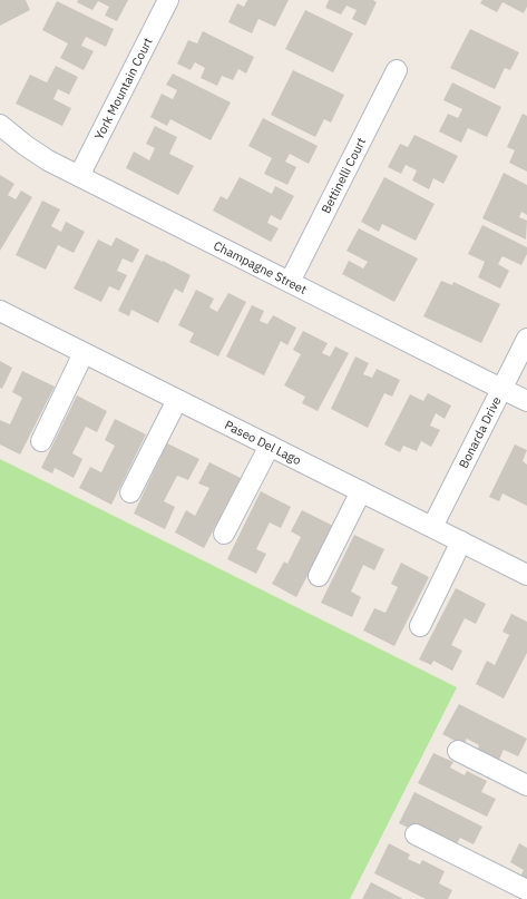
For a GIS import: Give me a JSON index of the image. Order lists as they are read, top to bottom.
{
  "streets": {
    "street": [
      "York Mountain Court",
      "Bettinelli Court",
      "Champagne Street",
      "Bonarda Drive",
      "Paseo Del Lago"
    ]
  },
  "crossings": [
    ["York Mountain Court", "Champagne Street"],
    ["Bettinelli Court", "Champagne Street"],
    ["Champagne Street", "Bonarda Drive"],
    ["Bonarda Drive", "Paseo Del Lago"]
  ]
}
